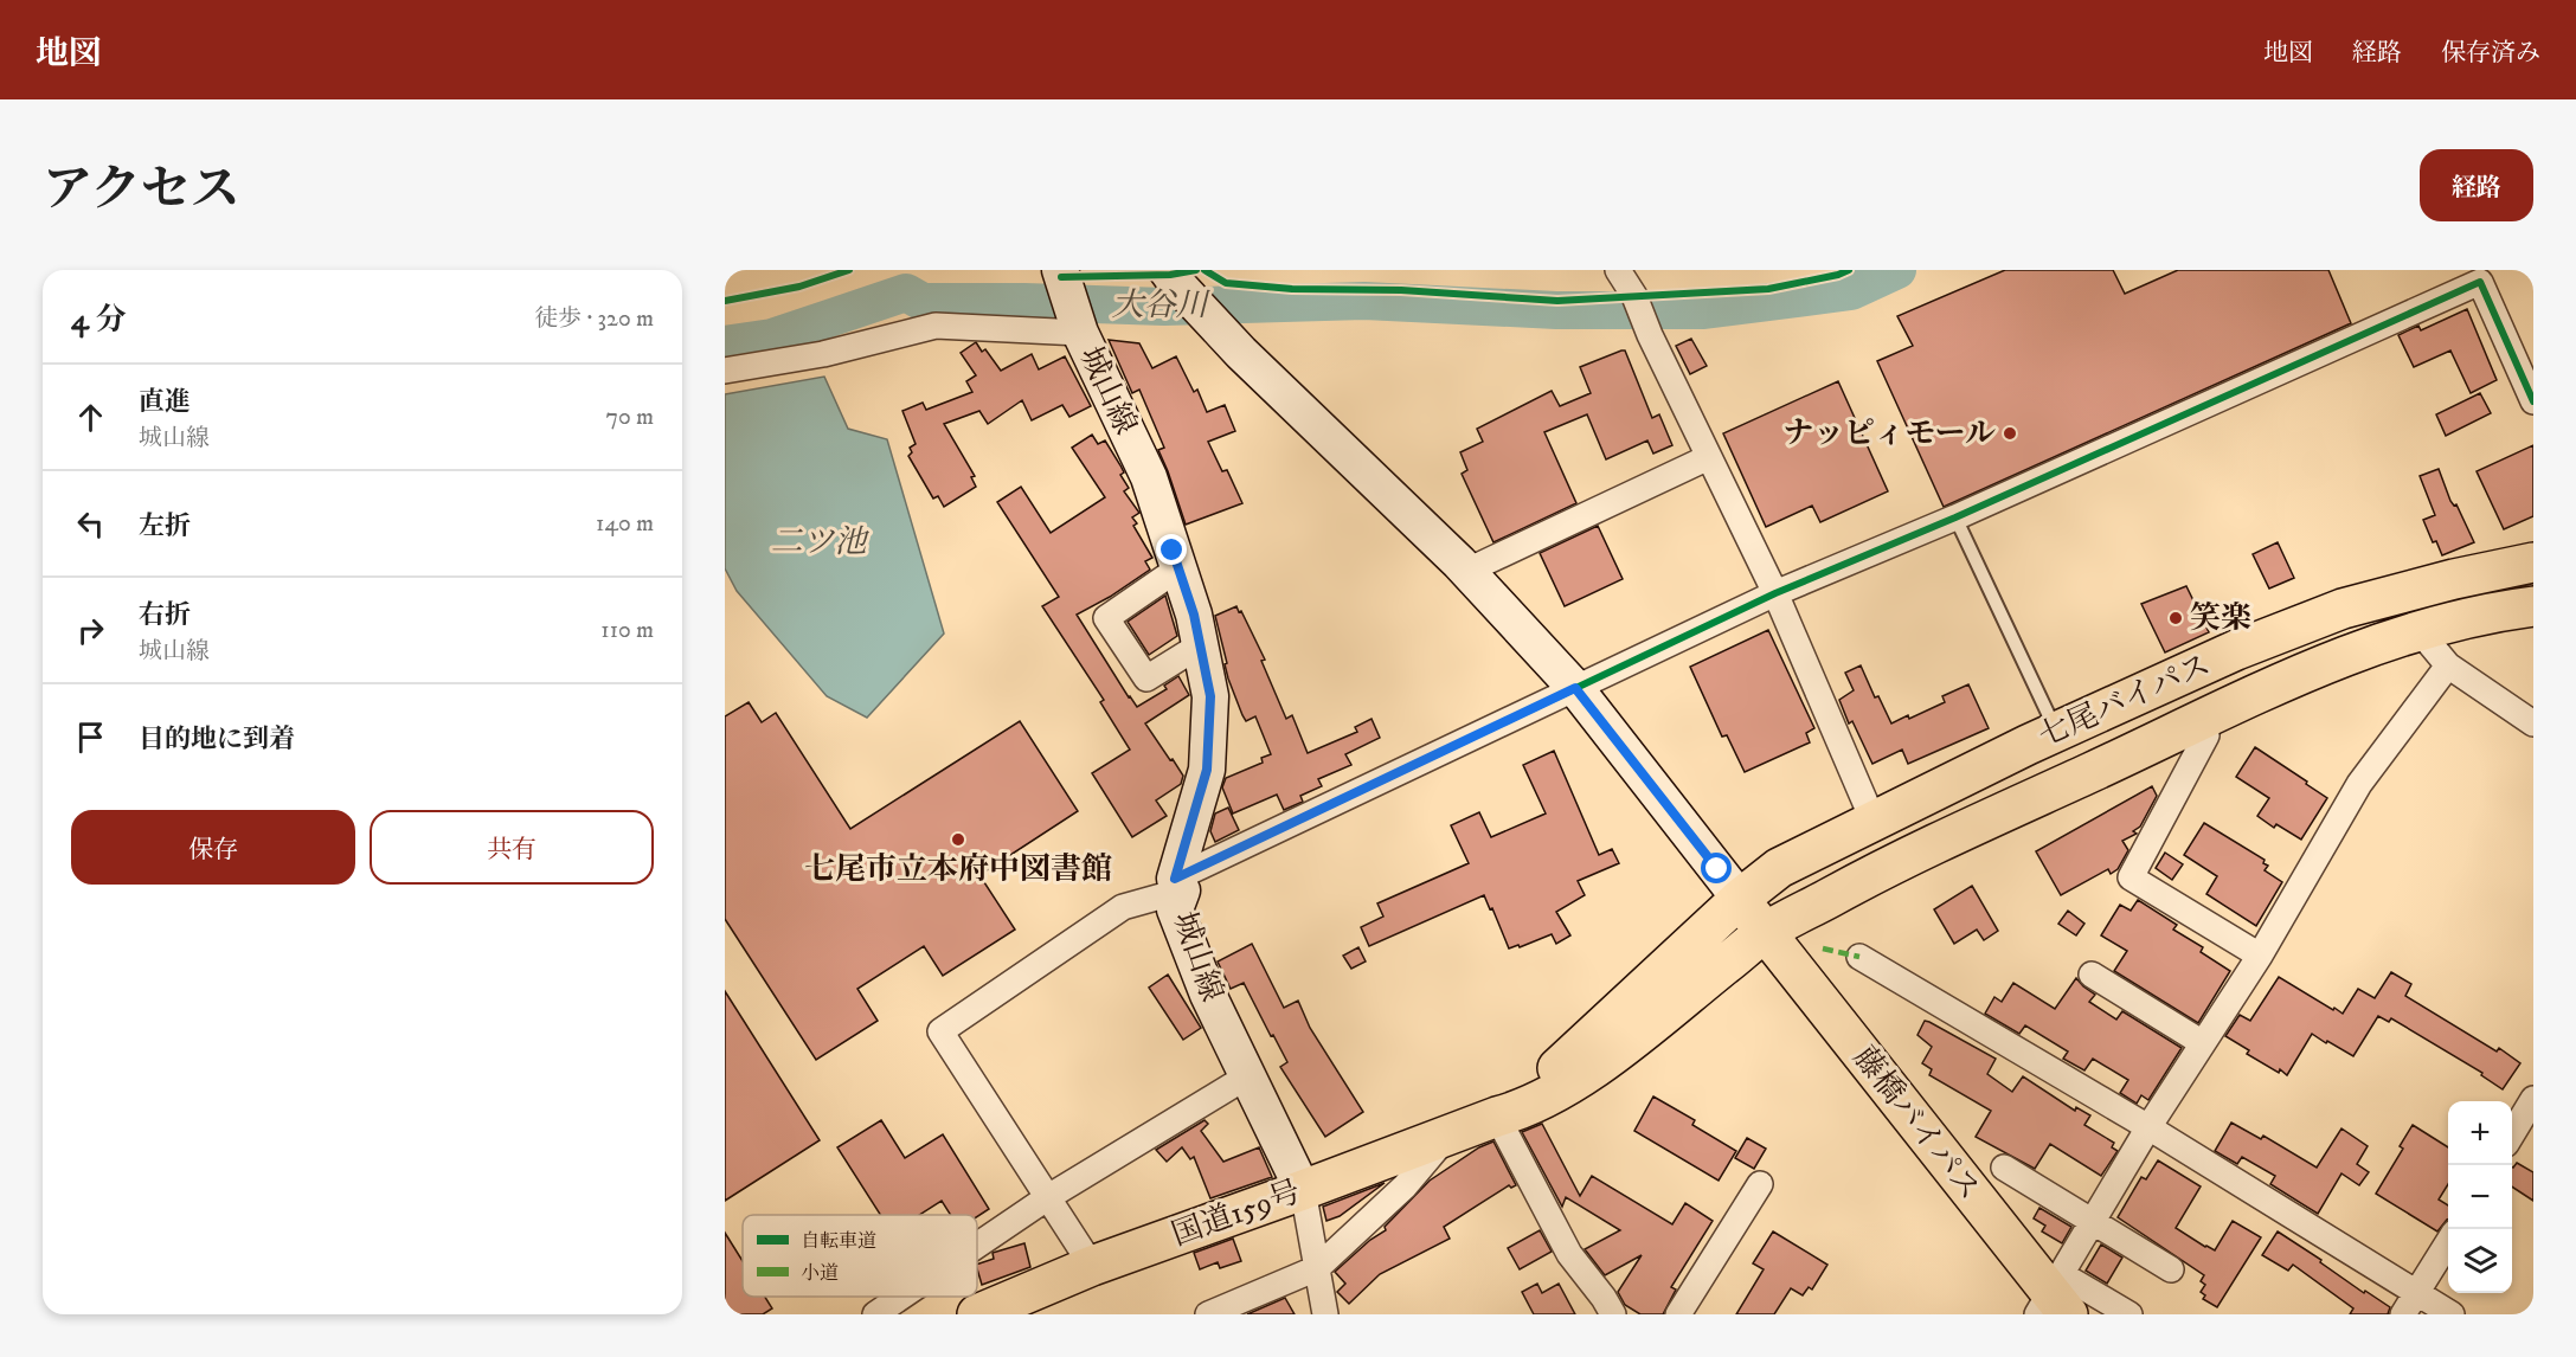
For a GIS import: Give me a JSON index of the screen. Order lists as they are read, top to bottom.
{
  "streets": {
    "highway": ["七尾バイパス", "藤橋バイパス", "国道159号"],
    "main road": ["城山線"]
  },
  "crossings": [
    ["城山線", "国道159号"],
    ["七尾バイパス", "藤橋バイパス"],
    ["七尾バイパス", "国道159号"],
    ["藤橋バイパス", "国道159号"]
  ],
  "water": ["大谷川", "二ツ池"],
  "places": ["ナッピィモール", "笑楽", "七尾市立本府中図書館"],
  "legend": ["自転車道", "小道"],
  "page": {
    "header": "地図",
    "nav": ["地図", "経路", "保存済み"],
    "title": "アクセス",
    "buttons": [
      "経路",
      ["保存", "共有"]
    ],
    "heading": ["4 分", "徒歩 · 320 m"],
    "list": [
      ["直進", "城山線", "70 m"],
      ["左折", "140 m"],
      ["右折", "城山線", "110 m"],
      "目的地に到着"
    ],
    "map_buttons": ["+", "−"]
  }
}
